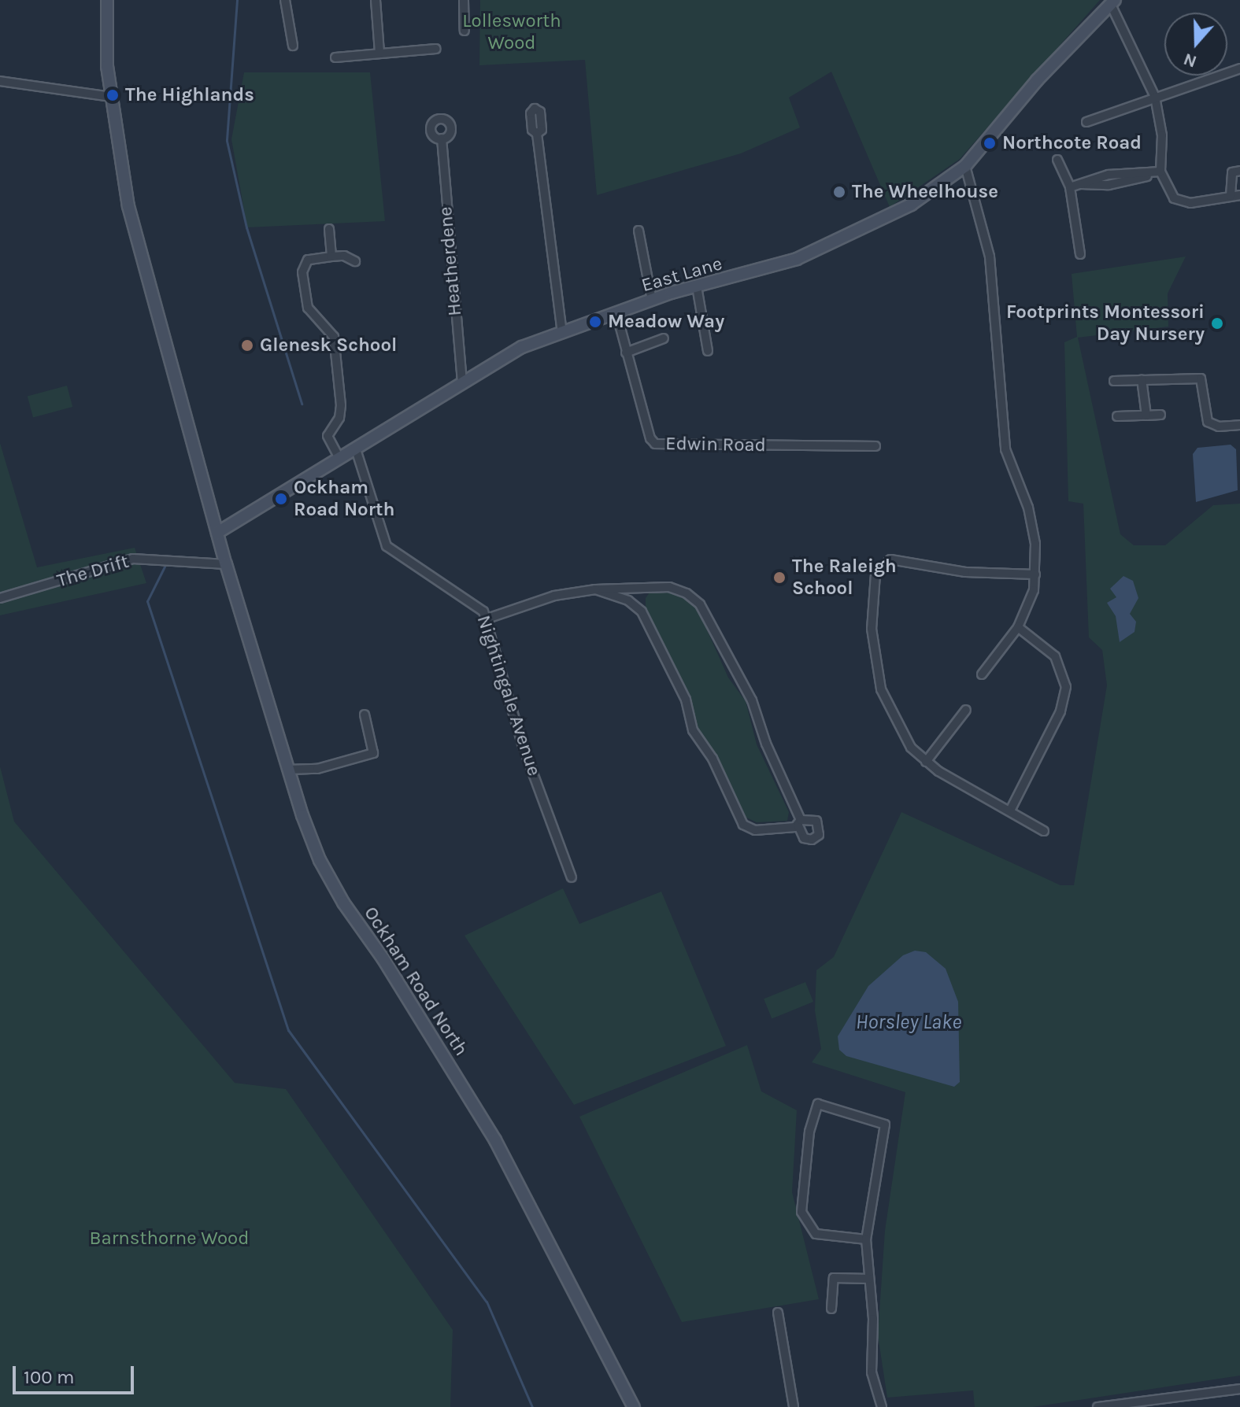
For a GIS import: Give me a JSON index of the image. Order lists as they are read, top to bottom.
{
  "streets": {
    "main road": ["East Lane", "Ockham Road North"],
    "street": [
      "Heatherdene",
      "Edwin Road",
      "The Drift",
      "Nightingale Avenue"
    ]
  },
  "crossings": [
    ["Heatherdene", "East Lane"],
    ["East Lane", "Edwin Road"],
    ["East Lane", "Nightingale Avenue"],
    ["East Lane", "Ockham Road North"],
    ["The Drift", "Ockham Road North"]
  ],
  "water": ["Horsley Lake"],
  "parks": ["Lollesworth Wood", "Barnsthorne Wood"],
  "places": [
    "The Highlands",
    "Northcote Road",
    "The Wheelhouse",
    "Meadow Way",
    "Footprints Montessori Day Nursery",
    "Glenesk School",
    "Ockham Road North",
    "The Raleigh School"
  ],
  "scale_bar": "100 m",
  "north": "bottom"
}
